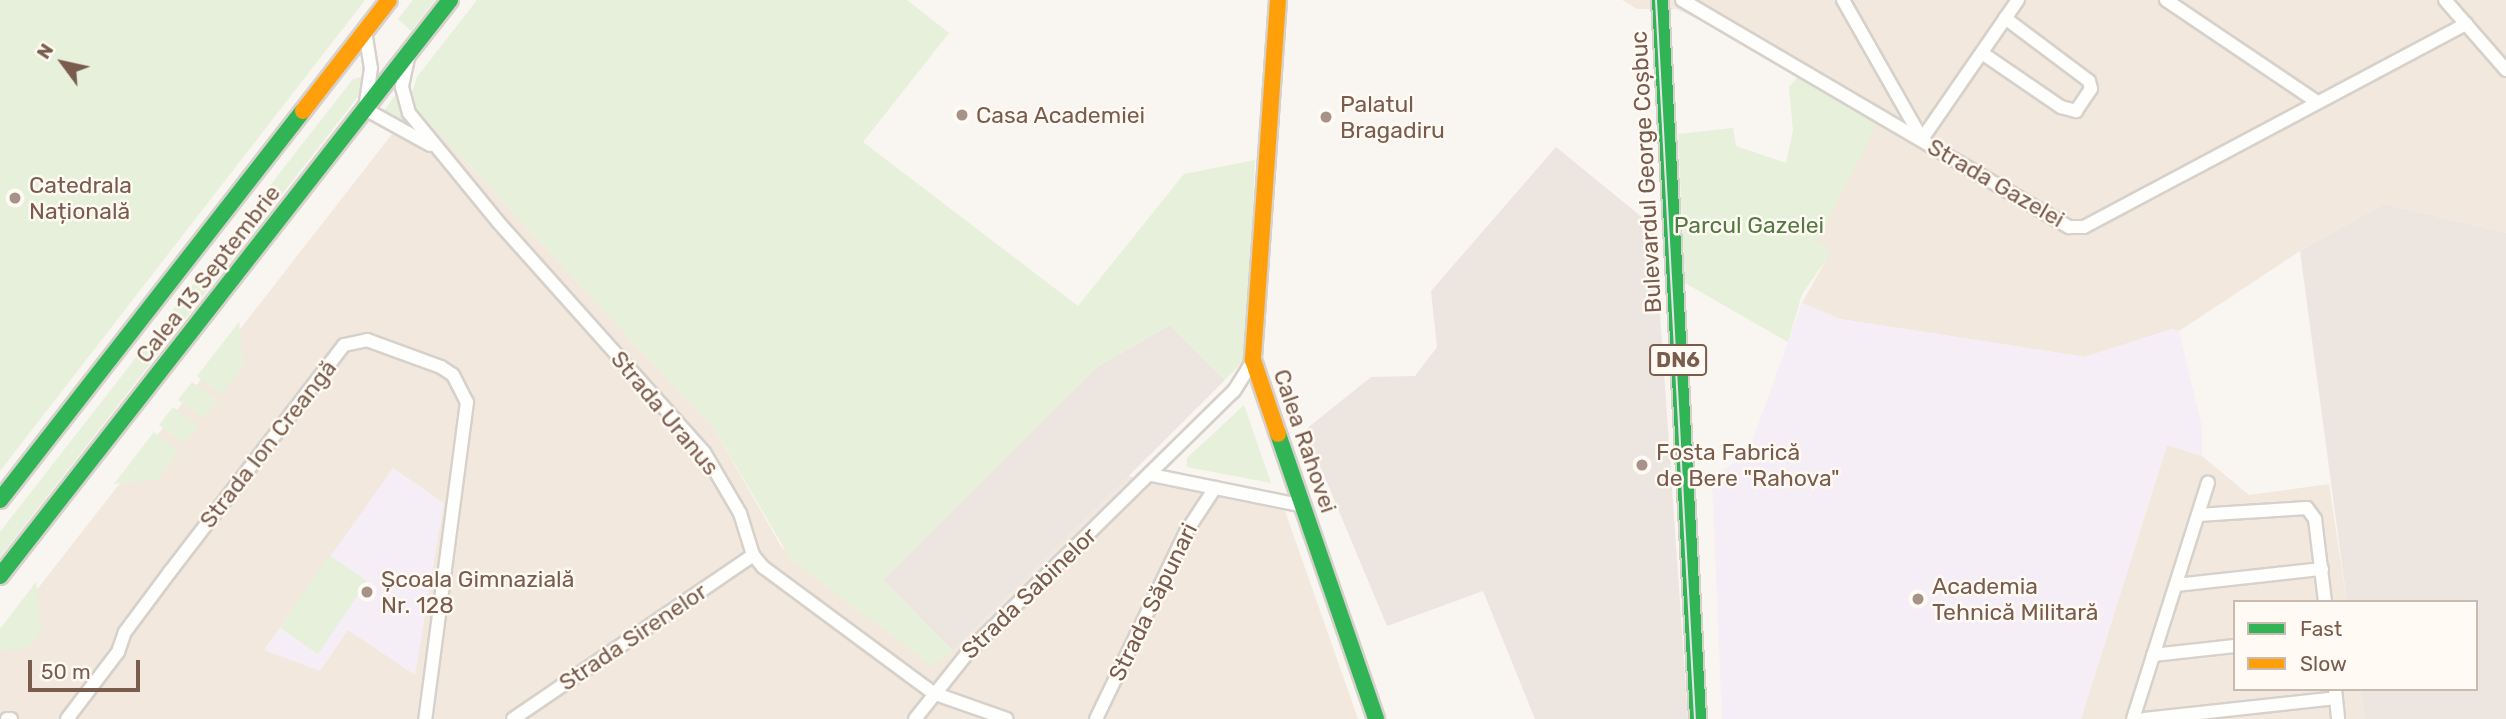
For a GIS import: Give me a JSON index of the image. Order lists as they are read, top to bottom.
{
  "streets": {
    "main road": [
      "Bulevardul George Coșbuc",
      "Calea 13 Septembrie",
      "DN6",
      "Calea Rahovei"
    ],
    "street": [
      "Strada Gazelei",
      "Strada Uranus",
      "Strada Ion Creangă",
      "Strada Sabinelor",
      "Strada Săpunari",
      "Strada Sirenelor"
    ]
  },
  "crossings": [
    ["Calea 13 Septembrie", "Strada Uranus"],
    ["Strada Uranus", "Strada Sabinelor"],
    ["Strada Uranus", "Strada Sirenelor"],
    ["Calea Rahovei", "Strada Sabinelor"]
  ],
  "parks": ["Parcul Gazelei"],
  "places": [
    "Casa Academiei",
    "Palatul Bragadiru",
    "Catedrala Națională",
    "Fosta Fabrică de Bere \"Rahova\"",
    "Școala Gimnazială Nr. 128",
    "Academia Tehnică Militară"
  ],
  "legend": ["Fast", "Slow"],
  "scale_bar": "50 m",
  "north": "top left"
}
